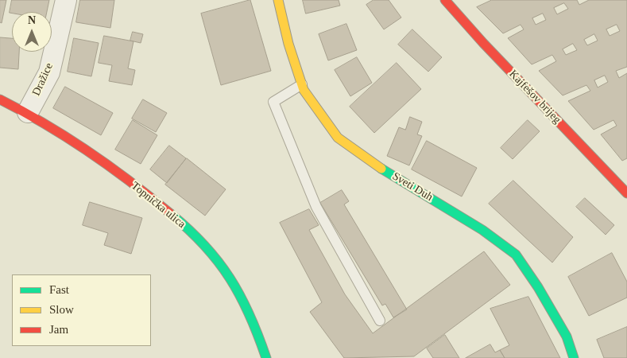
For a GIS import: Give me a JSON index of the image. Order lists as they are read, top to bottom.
{
  "streets": {
    "street": [
      "Dražice",
      "Kajfešov brijeg",
      "Sveti Duh",
      "Topnička ulica"
    ]
  },
  "crossings": [
    ["Dražice", "Topnička ulica"]
  ],
  "legend": ["Fast", "Slow", "Jam"],
  "north": "top"
}
